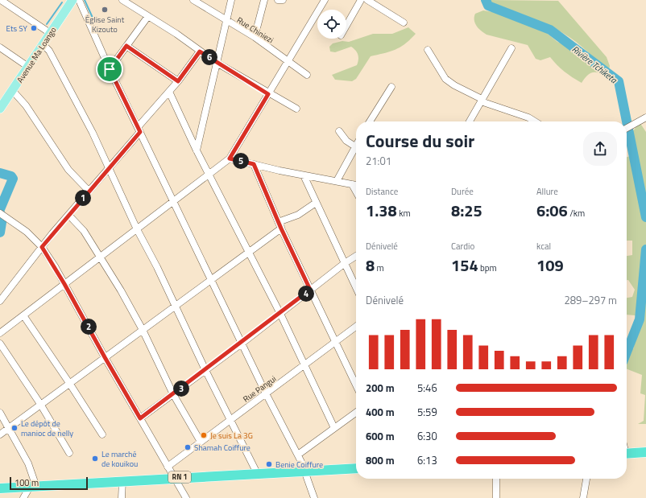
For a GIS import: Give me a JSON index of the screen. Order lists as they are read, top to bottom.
{
  "streets": {
    "highway": ["RN 1"],
    "main road": ["Avenue Ma Loango"],
    "street": ["Rue Chiniezi", "Rue Pangui"]
  },
  "water": ["Rivière Tchiketa"],
  "places": [
    "Église Saint Kizouto",
    "Ets SY",
    "Le dépôt de manioc de nelly",
    "Je suis La 3G",
    "Shamah Coiffure",
    "Le marché de kouikou",
    "Benie Coiffure"
  ],
  "scale_bar": "100 m",
  "page": {
    "pins": [
      "6",
      "5",
      "1",
      "4",
      "2",
      "3"
    ],
    "heading": ["Course du soir", "21:01"],
    "stats": [
      ["Distance", "1.38 km"],
      ["Durée", "8:25"],
      ["Allure", "6:06 /km"],
      ["Dénivelé", "8 m"],
      ["Cardio", "154 bpm"],
      ["kcal", "109"]
    ],
    "chart": ["Dénivelé", "289–297 m"],
    "list": [
      {
        "name": "200 m",
        "note": "5:46"
      },
      {
        "name": "400 m",
        "note": "5:59"
      },
      {
        "name": "600 m",
        "note": "6:30"
      },
      {
        "name": "800 m",
        "note": "6:13"
      }
    ],
    "scale": "100 m"
  }
}
